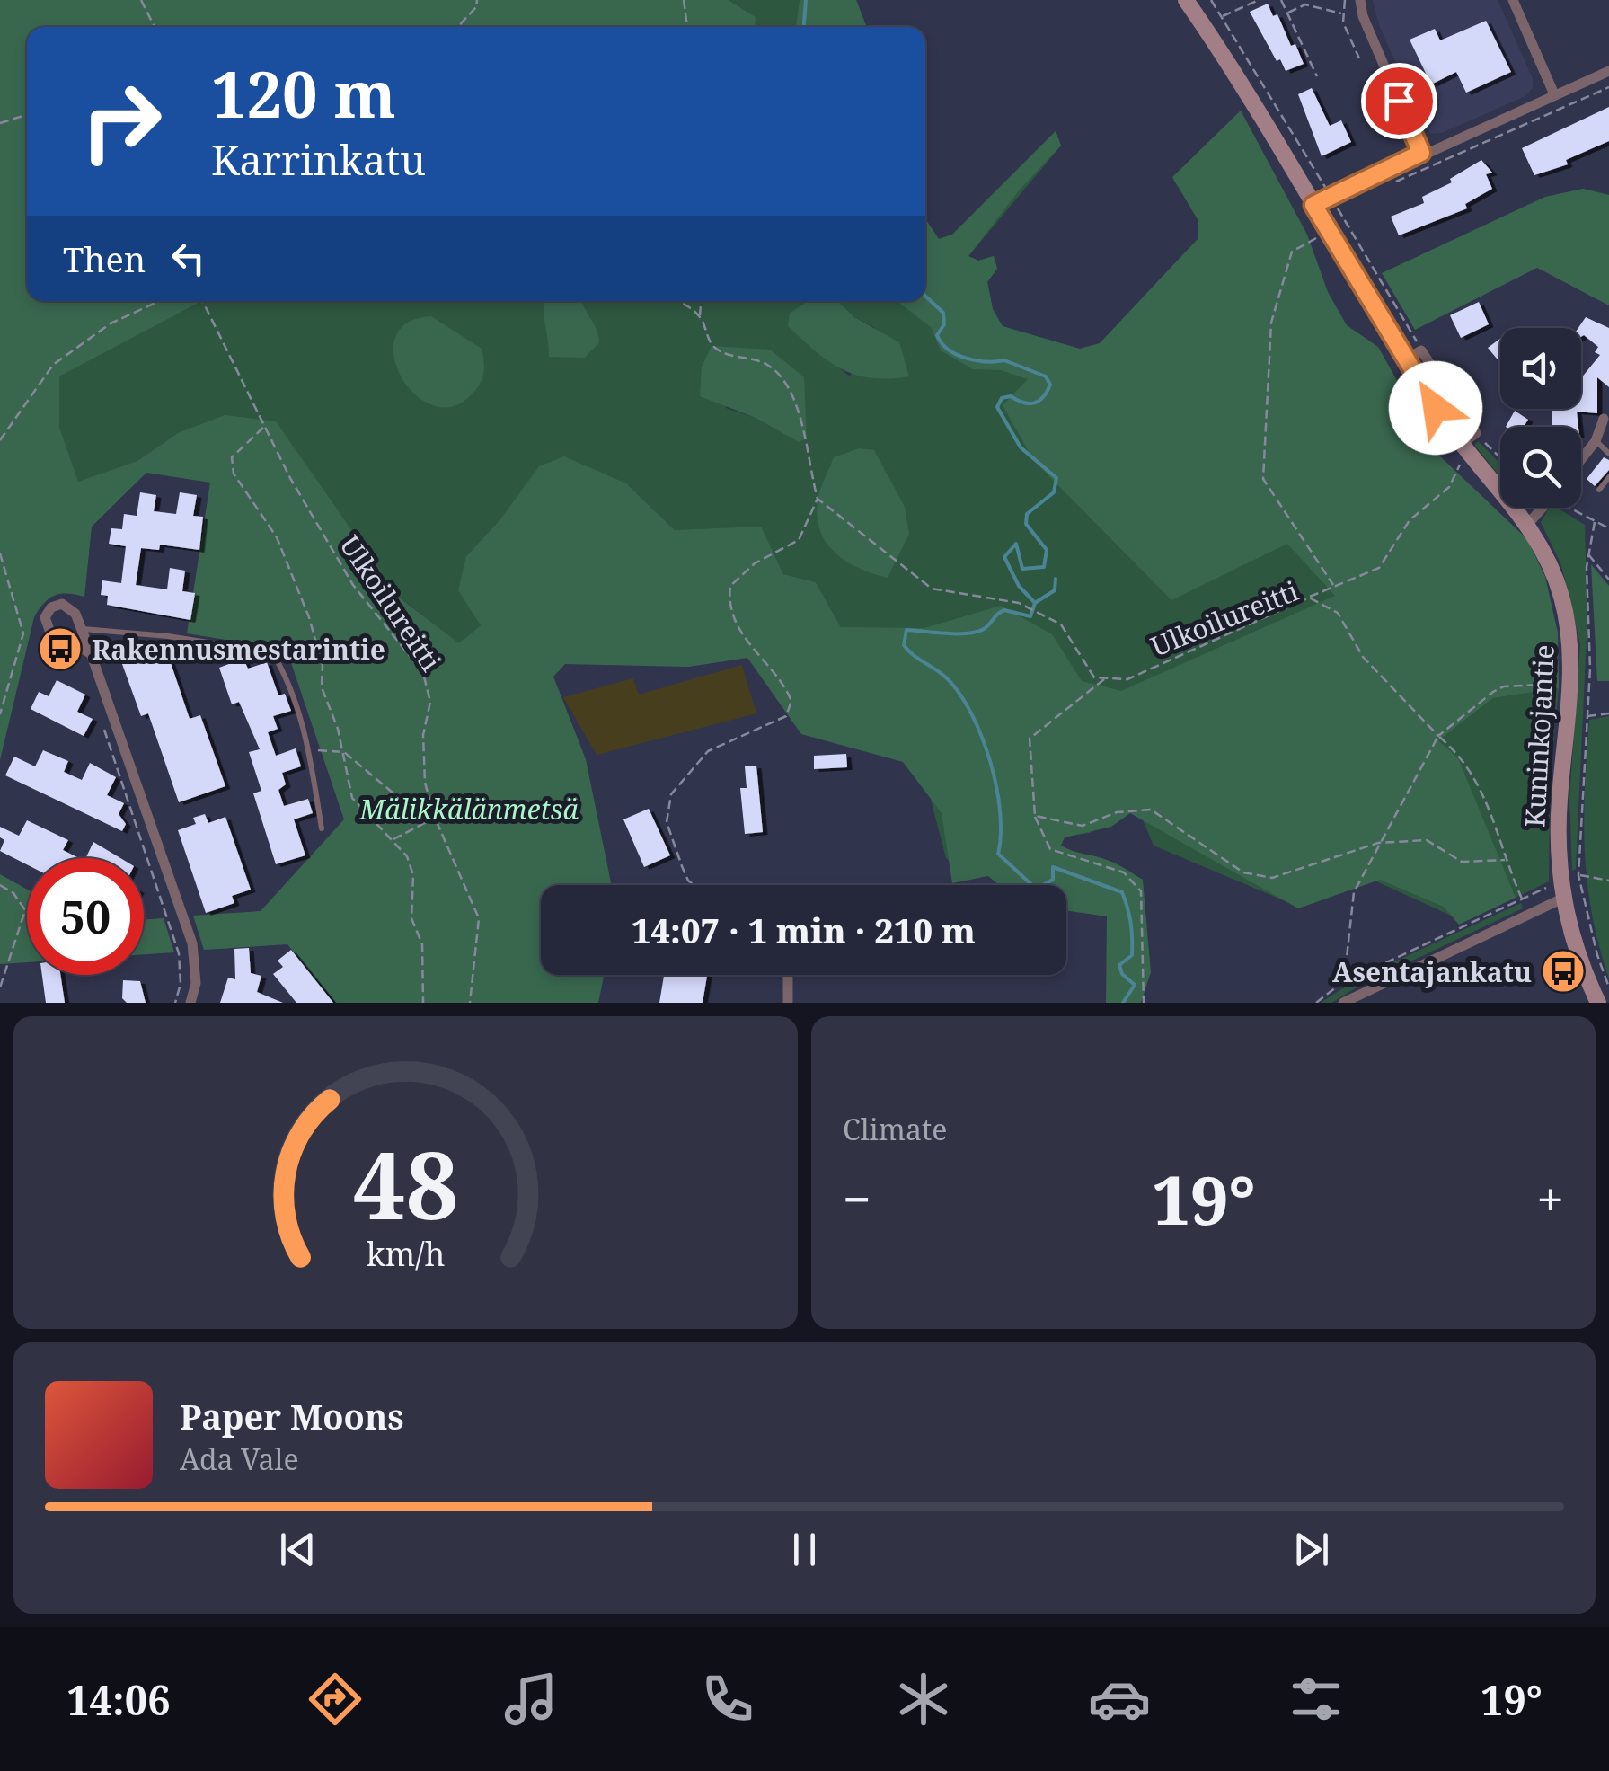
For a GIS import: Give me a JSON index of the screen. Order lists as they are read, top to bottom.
{
  "streets": {
    "main road": ["Kuninkojantie"],
    "path": ["Ulkoilureitti"]
  },
  "parks": ["Mälikkälänmetsä"],
  "places": {
    "bus stop": ["Rakennusmestarintie", "Asentajankatu"]
  },
  "page": {
    "turn": ["120 m", "Karrinkatu"],
    "then": "Then",
    "limit": "50",
    "trip": "14:07 · 1 min · 210 m",
    "tile": "Climate",
    "heat": ["−", "19°", "+"],
    "song": ["Paper Moons", "Ada Vale"],
    "tabs": ["14:06", "19°"],
    "gauge": ["48", "km/h"]
  }
}
